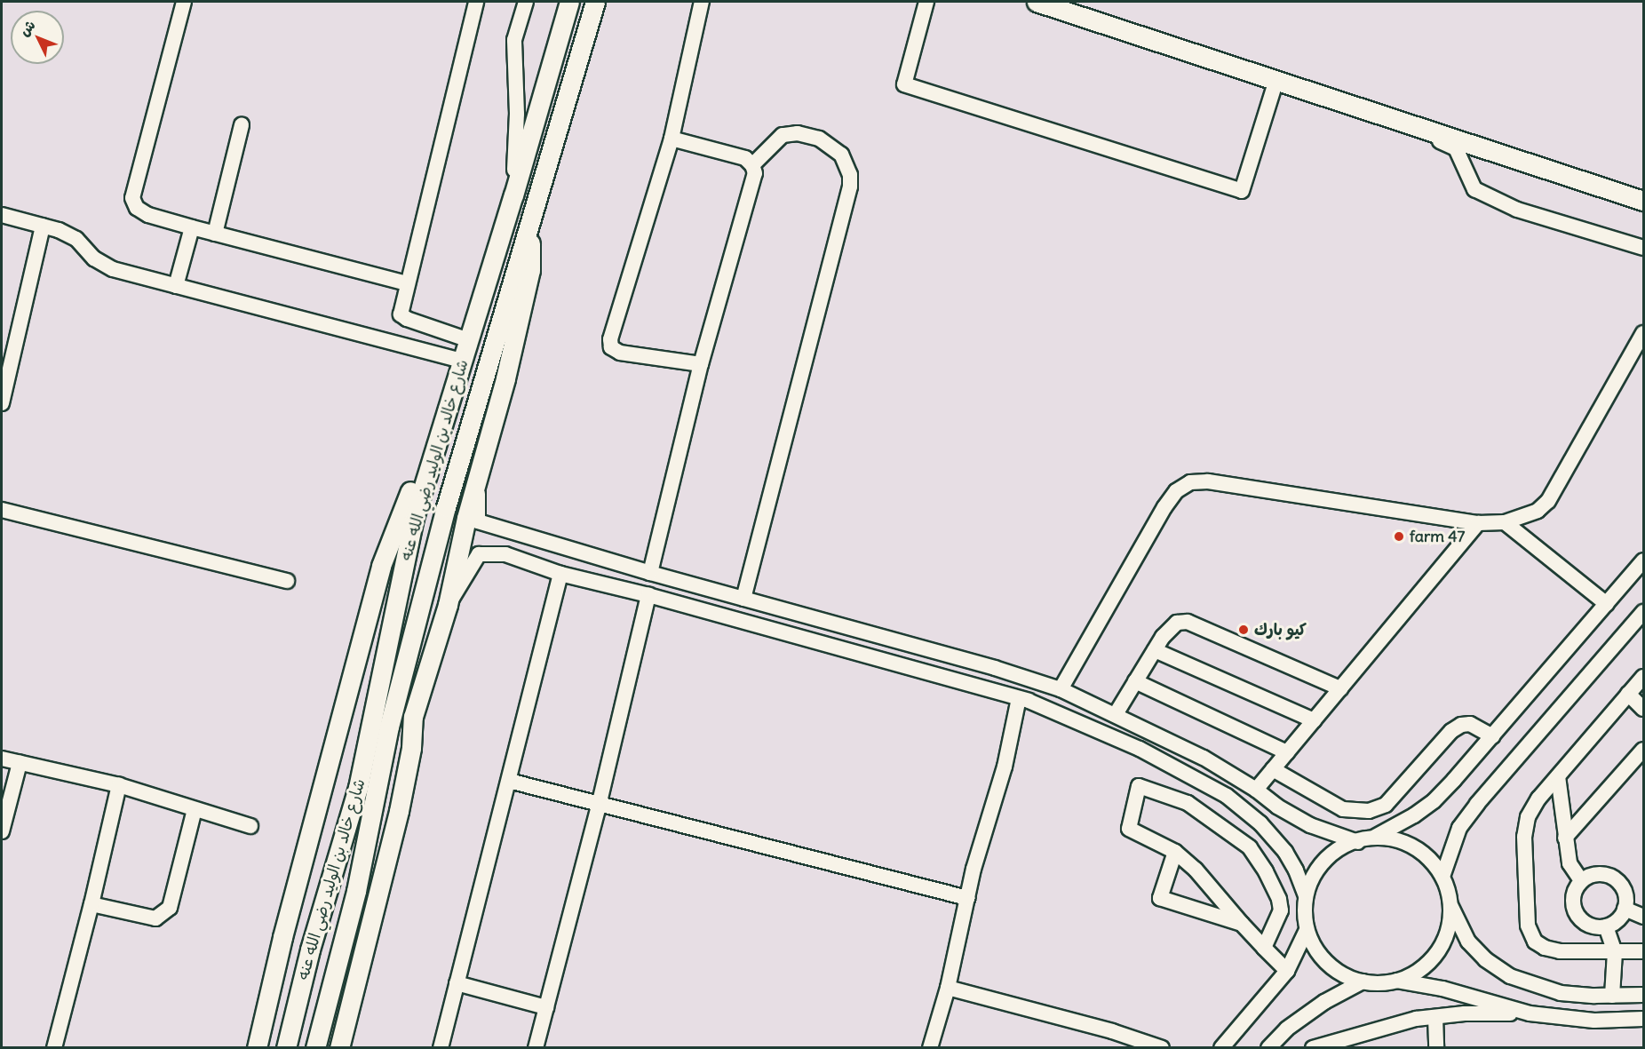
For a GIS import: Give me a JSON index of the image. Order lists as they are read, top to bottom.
{
  "streets": {
    "main road": ["شارع خالد بن الوليد رضي الله عنه"]
  },
  "places": ["farm 47", "كيو بارك"],
  "north": "top left"
}
